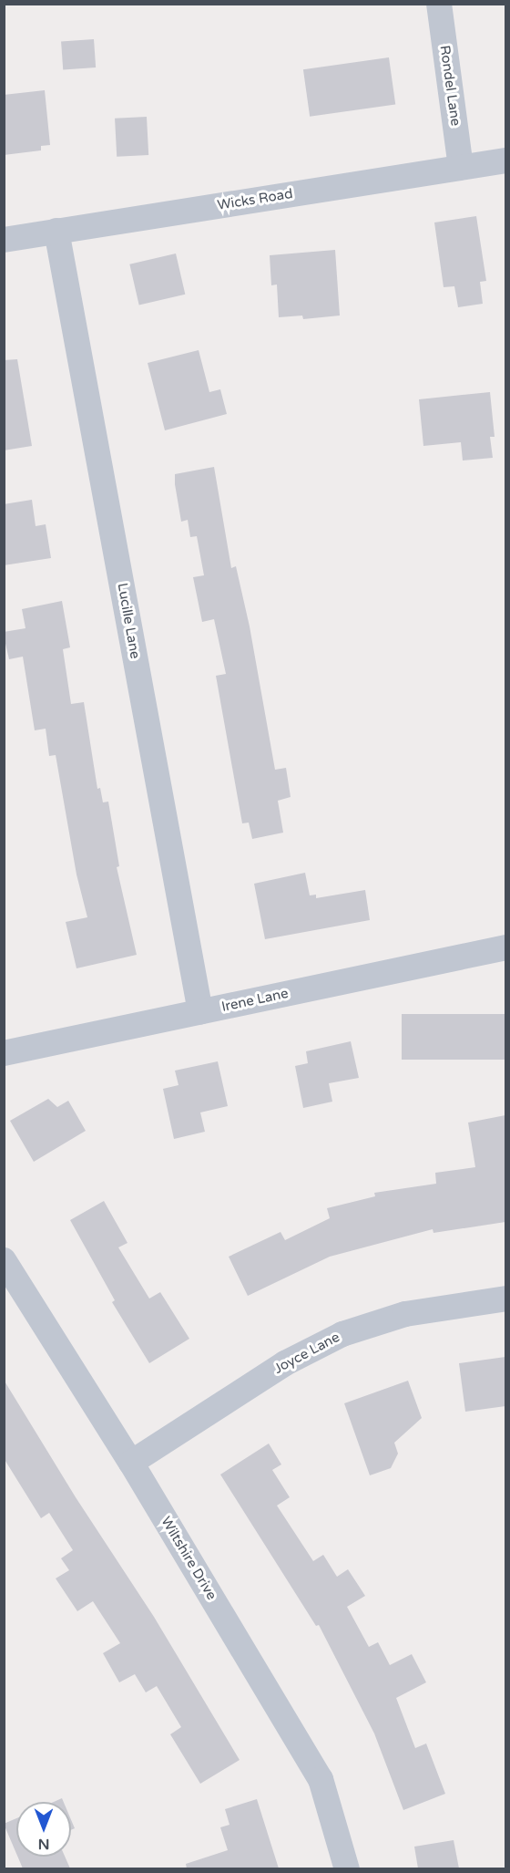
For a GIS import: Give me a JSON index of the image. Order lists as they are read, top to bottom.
{
  "streets": {
    "street": [
      "Rondel Lane",
      "Wicks Road",
      "Lucille Lane",
      "Irene Lane",
      "Joyce Lane",
      "Wiltshire Drive"
    ]
  },
  "crossings": [
    ["Rondel Lane", "Wicks Road"],
    ["Wicks Road", "Lucille Lane"],
    ["Lucille Lane", "Irene Lane"],
    ["Joyce Lane", "Wiltshire Drive"]
  ],
  "north": "bottom"
}
